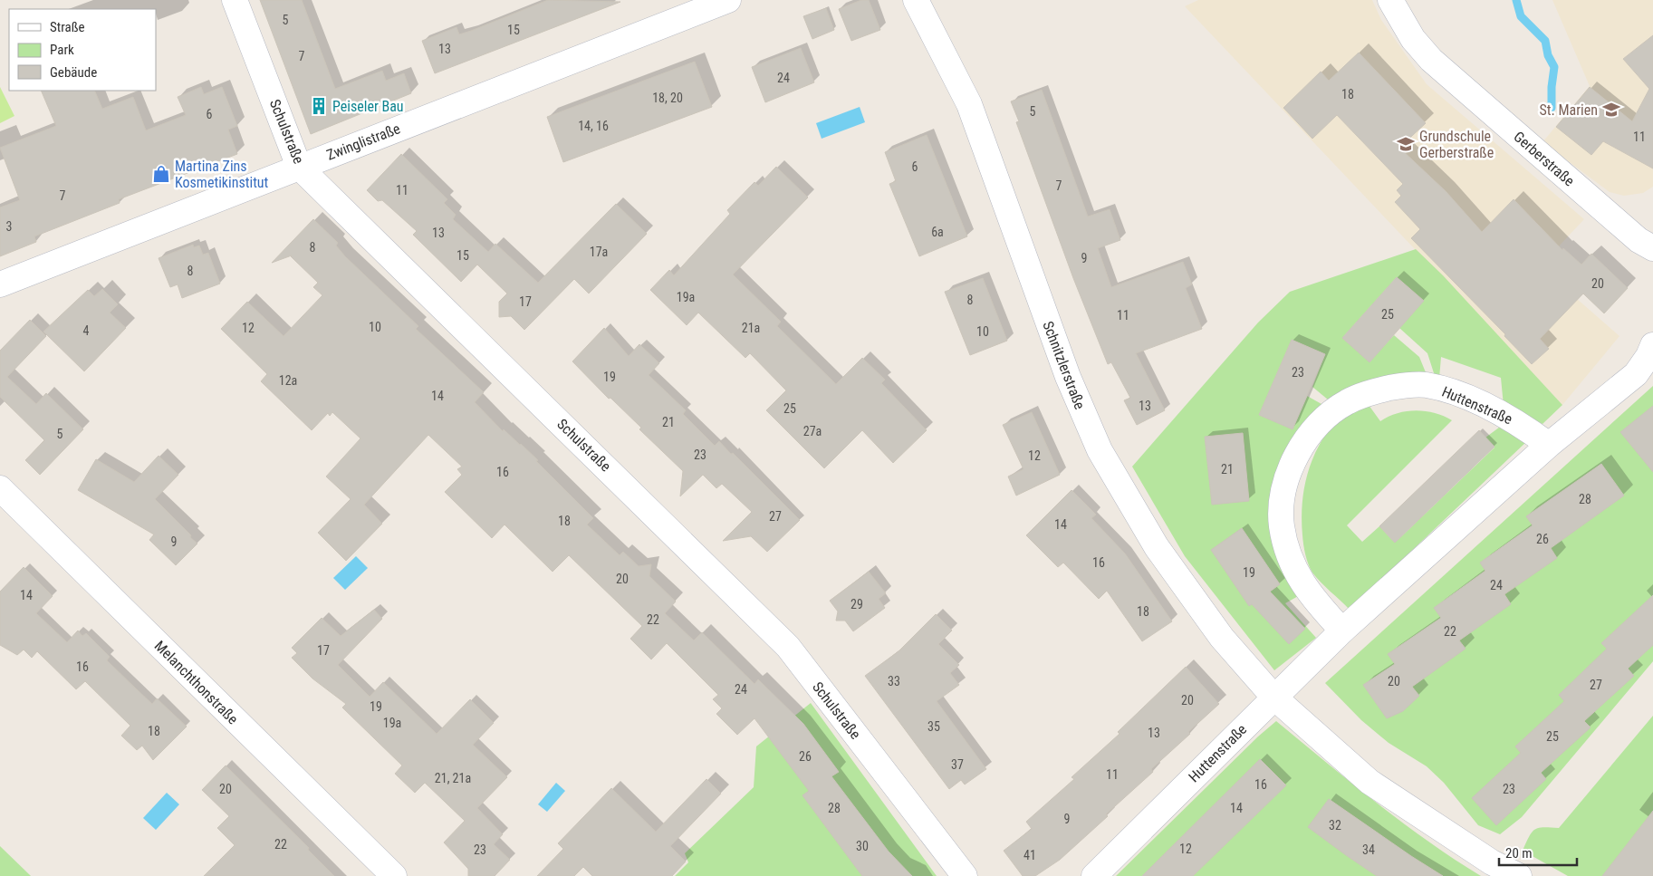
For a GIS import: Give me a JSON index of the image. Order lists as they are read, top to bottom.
{
  "streets": {
    "street": [
      "Schulstraße",
      "Zwinglistraße",
      "Gerberstraße",
      "Schnitzlerstraße",
      "Huttenstraße",
      "Melanchthonstraße"
    ]
  },
  "crossings": [
    ["Schulstraße", "Zwinglistraße"],
    ["Schnitzlerstraße", "Huttenstraße"]
  ],
  "places": {
    "building": ["Peiseler Bau"],
    "school or university": ["St. Marien", "Grundschule Gerberstraße"],
    "shop": ["Martina Zins Kosmetikinstitut"]
  },
  "house_numbers": [
    "5",
    "15",
    "13",
    "7",
    "24",
    "18",
    "18, 20",
    "5",
    "6",
    "14, 16",
    "11",
    "6",
    "7",
    "11",
    "7",
    "3",
    "6a",
    "13",
    "8",
    "17a",
    "15",
    "9",
    "8",
    "20",
    "19a",
    "8",
    "17",
    "25",
    "11",
    "10",
    "12",
    "21a",
    "4",
    "10",
    "23",
    "19",
    "12a",
    "14",
    "13",
    "25",
    "21",
    "27a",
    "5",
    "23",
    "12",
    "21",
    "16",
    "28",
    "27",
    "18",
    "14",
    "26",
    "9",
    "16",
    "19",
    "20",
    "24",
    "14",
    "29",
    "18",
    "22",
    "22",
    "17",
    "16",
    "33",
    "20",
    "27",
    "24",
    "20",
    "19",
    "19a",
    "35",
    "18",
    "13",
    "25",
    "26",
    "37",
    "11",
    "21, 21a",
    "16",
    "20",
    "23",
    "28",
    "14",
    "9",
    "32",
    "22",
    "30",
    "12",
    "23",
    "34",
    "41"
  ],
  "legend": ["Straße", "Park", "Gebäude"],
  "scale_bar": "20 m"
}
